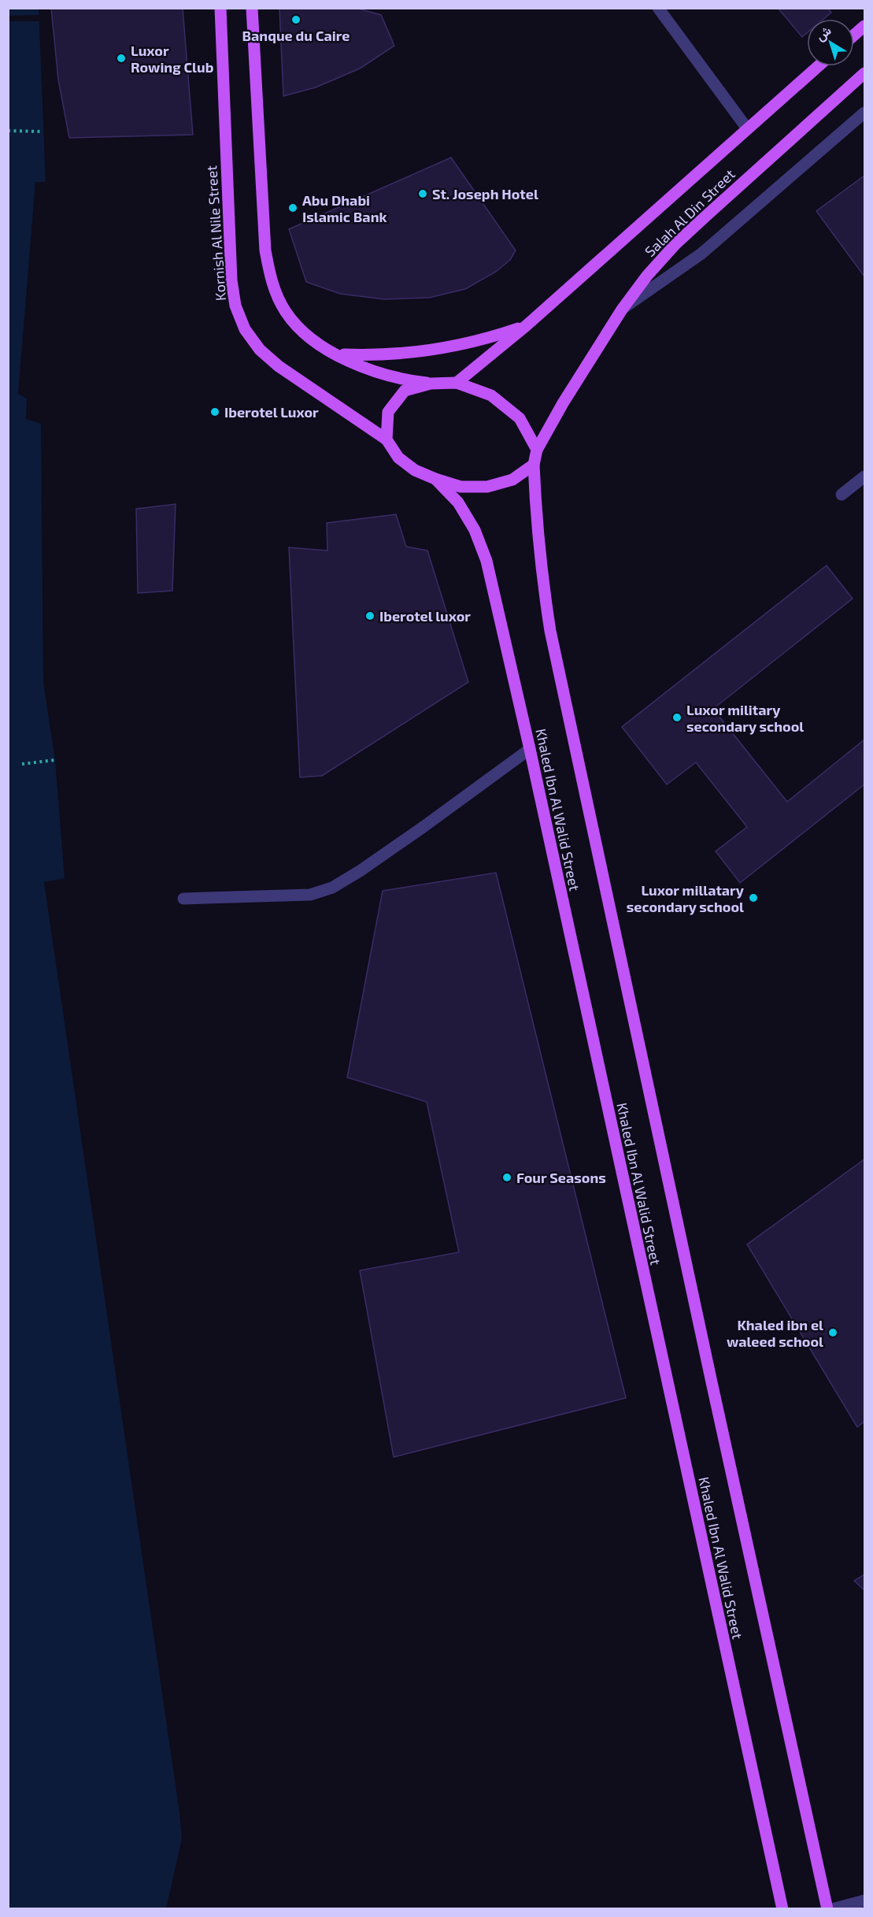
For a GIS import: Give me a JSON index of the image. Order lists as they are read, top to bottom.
{
  "streets": {
    "main road": ["Salah Al Din Street", "Kornish Al Nile Street", "Khaled Ibn Al Walid Street"]
  },
  "crossings": [
    ["Salah Al Din Street", "Kornish Al Nile Street"],
    ["Salah Al Din Street", "Khaled Ibn Al Walid Street"],
    ["Kornish Al Nile Street", "Khaled Ibn Al Walid Street"]
  ],
  "places": [
    "Banque du Caire",
    "Luxor Rowing Club",
    "St. Joseph Hotel",
    "Abu Dhabi Islamic Bank",
    "Iberotel Luxor",
    "Iberotel luxor",
    "Luxor military secondary school",
    "Luxor millatary secondary school",
    "Four Seasons",
    "Khaled ibn el waleed school"
  ],
  "north": "top left"
}
